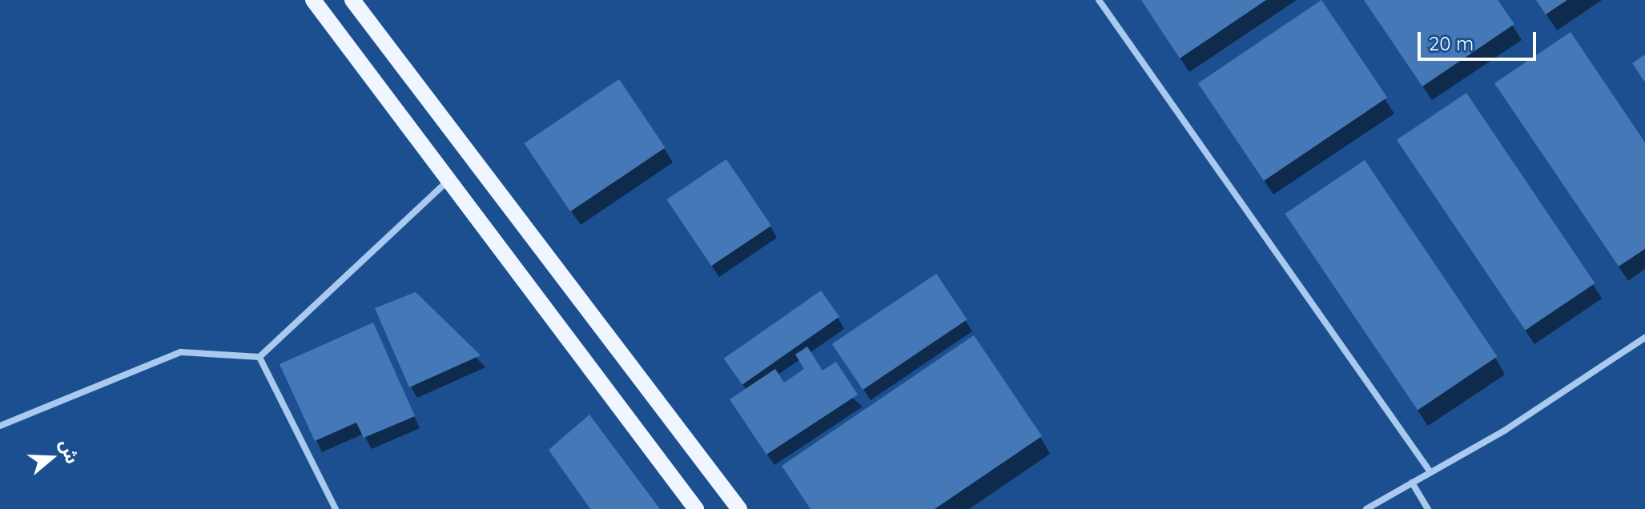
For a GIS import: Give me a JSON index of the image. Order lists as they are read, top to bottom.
{
  "scale_bar": "20 m",
  "north": "right"
}
